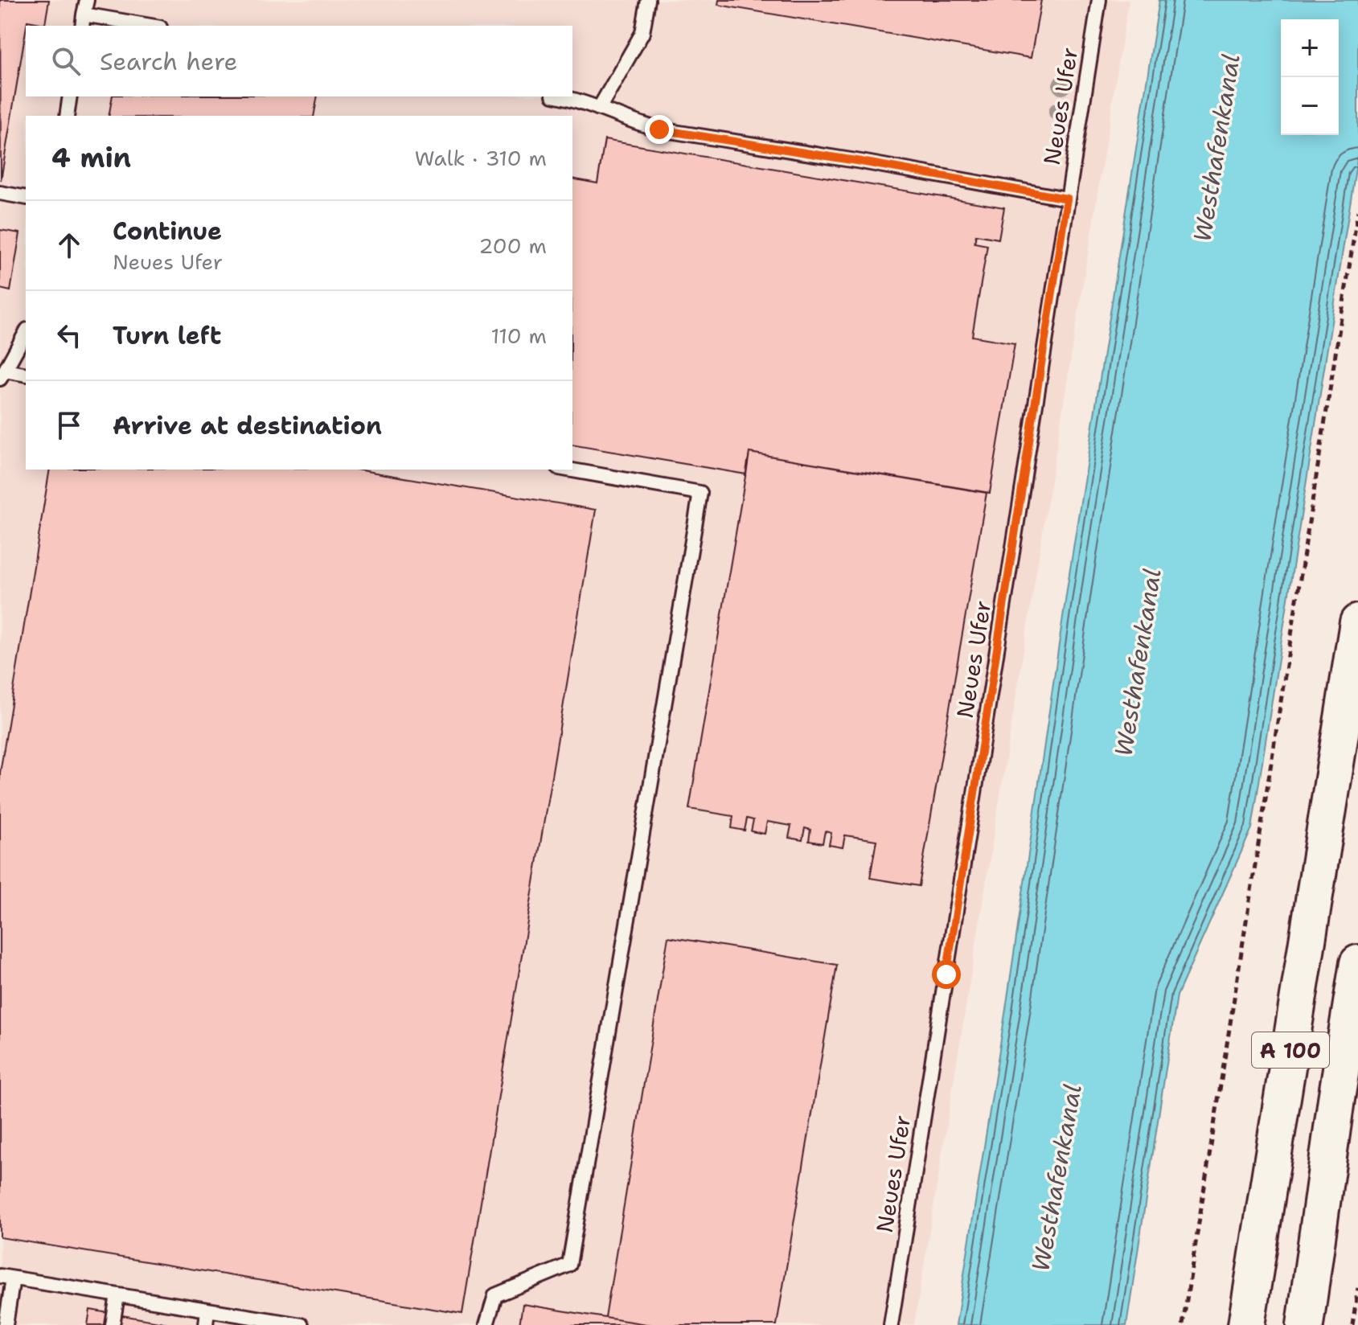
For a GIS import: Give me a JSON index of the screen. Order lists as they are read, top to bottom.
{
  "streets": {
    "highway": ["A 100"],
    "lane": ["Neues Ufer"]
  },
  "water": ["Westhafenkanal"],
  "page": {
    "map_buttons": ["+", "−"],
    "search": "Search here",
    "heading": ["4 min", "Walk · 310 m"],
    "list": [
      ["Continue", "Neues Ufer", "200 m"],
      ["Turn left", "110 m"],
      "Arrive at destination"
    ]
  }
}
